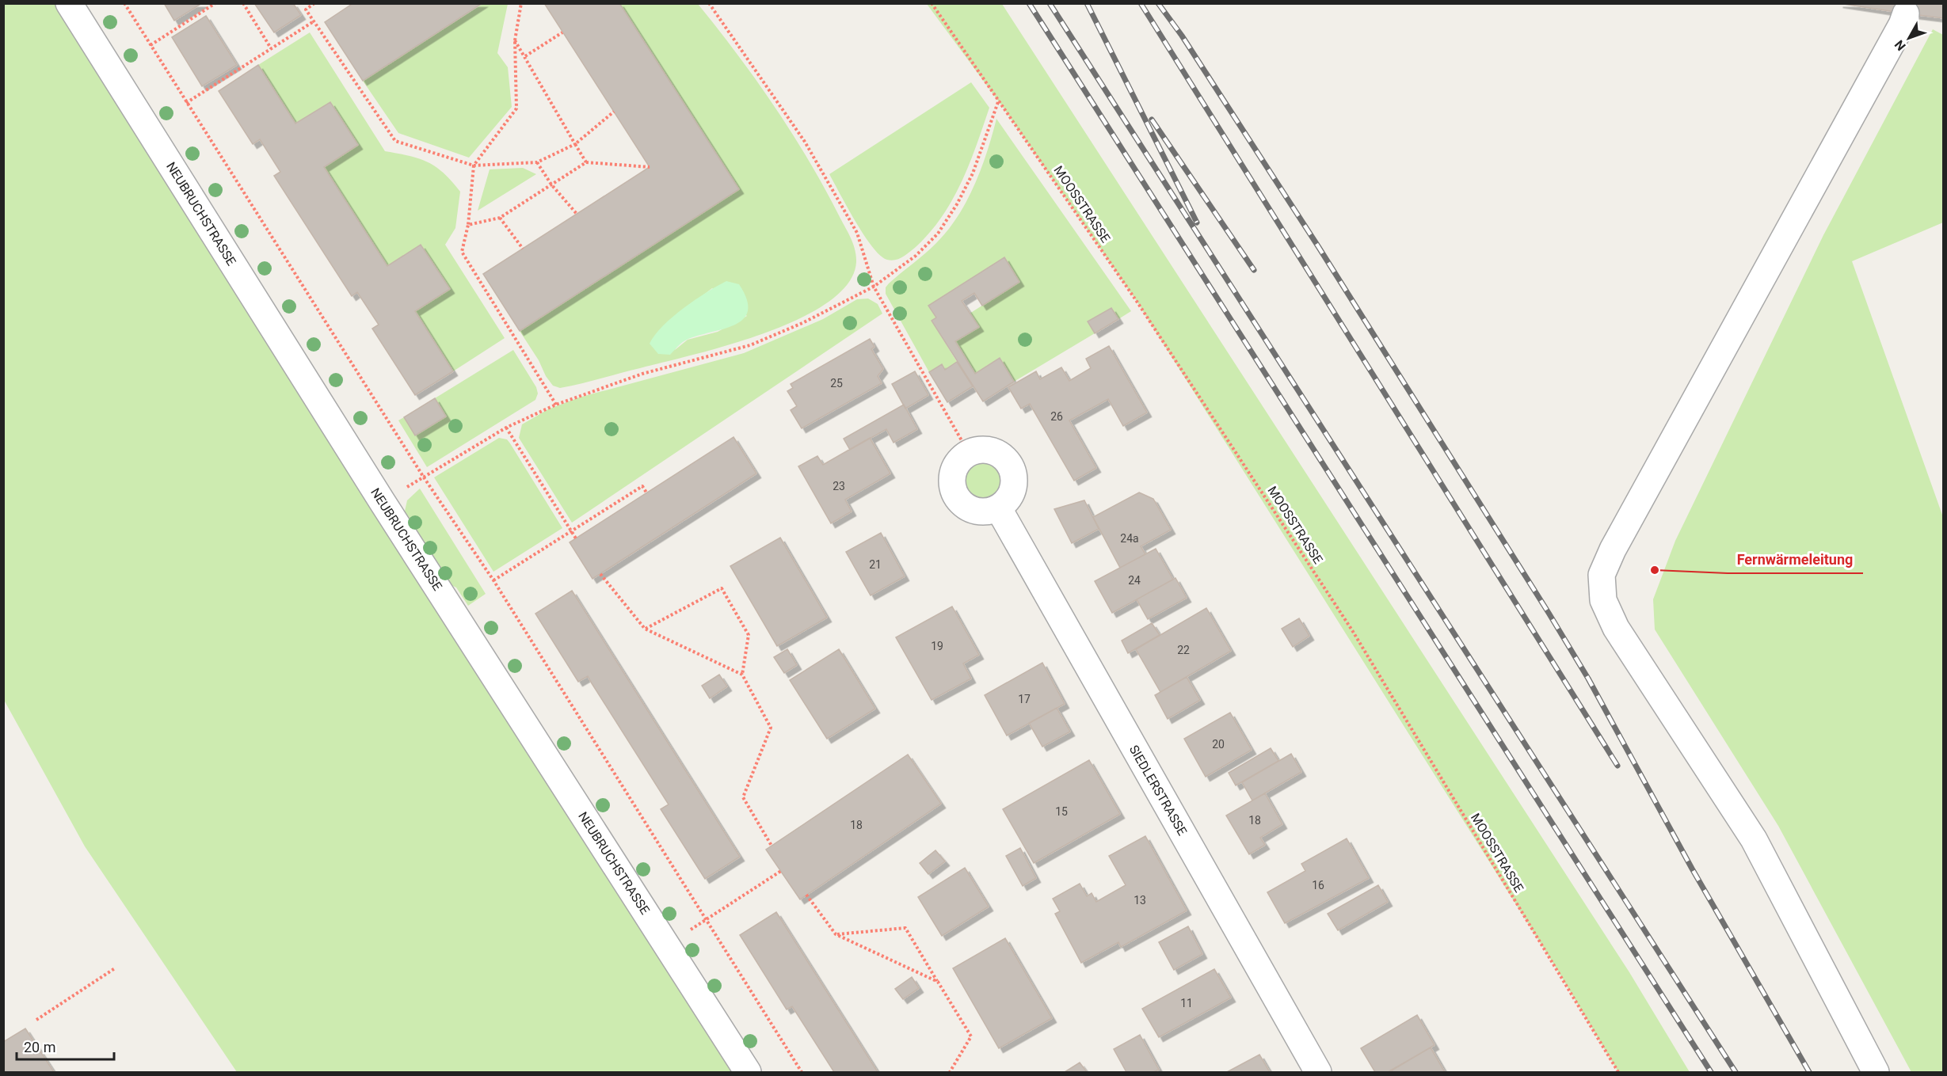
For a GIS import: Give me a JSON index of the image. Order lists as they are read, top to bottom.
{
  "streets": {
    "street": ["NEUBRUCHSTRASSE", "SIEDLERSTRASSE"],
    "path": ["MOOSSTRASSE"]
  },
  "places": ["Fernwärmeleitung"],
  "house_numbers": [
    "25",
    "26",
    "23",
    "24a",
    "21",
    "24",
    "19",
    "22",
    "17",
    "20",
    "15",
    "18",
    "18",
    "16",
    "13",
    "11"
  ],
  "scale_bar": "20 m",
  "north": "bottom left"
}
